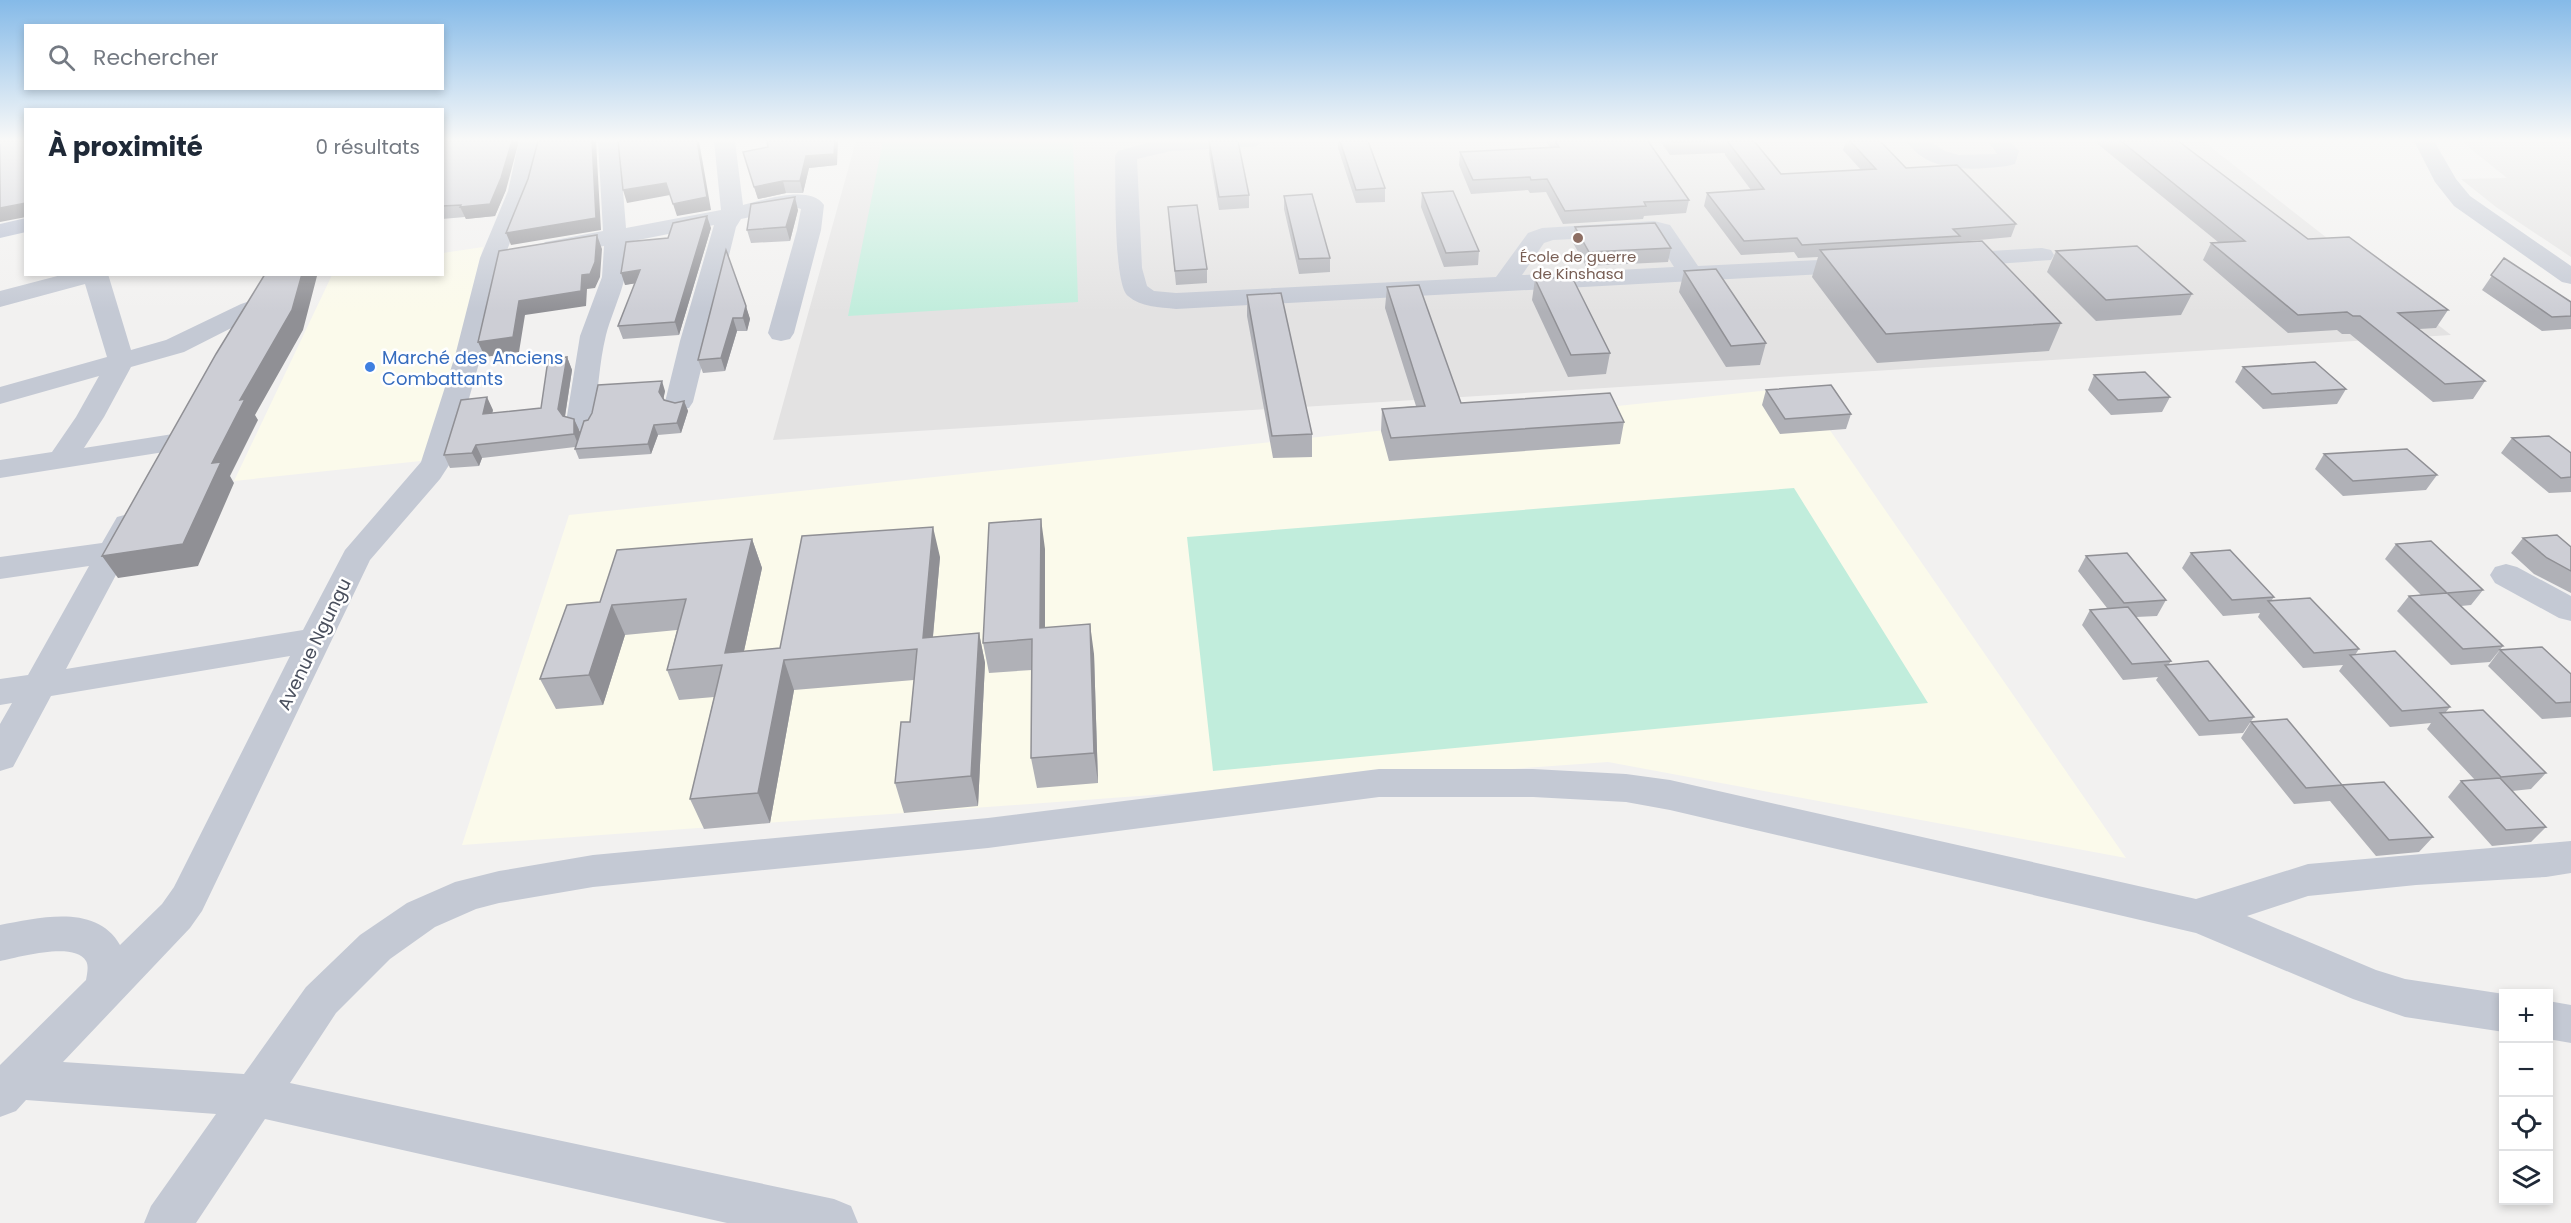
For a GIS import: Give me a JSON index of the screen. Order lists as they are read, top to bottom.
{
  "streets": {
    "street": ["Avenue Ngungu"]
  },
  "places": ["École de guerre de Kinshasa", "Marché des Anciens Combattants"],
  "page": {
    "search": "Rechercher",
    "heading": ["À proximité", "0 résultats"],
    "map_buttons": ["+", "−"]
  }
}
